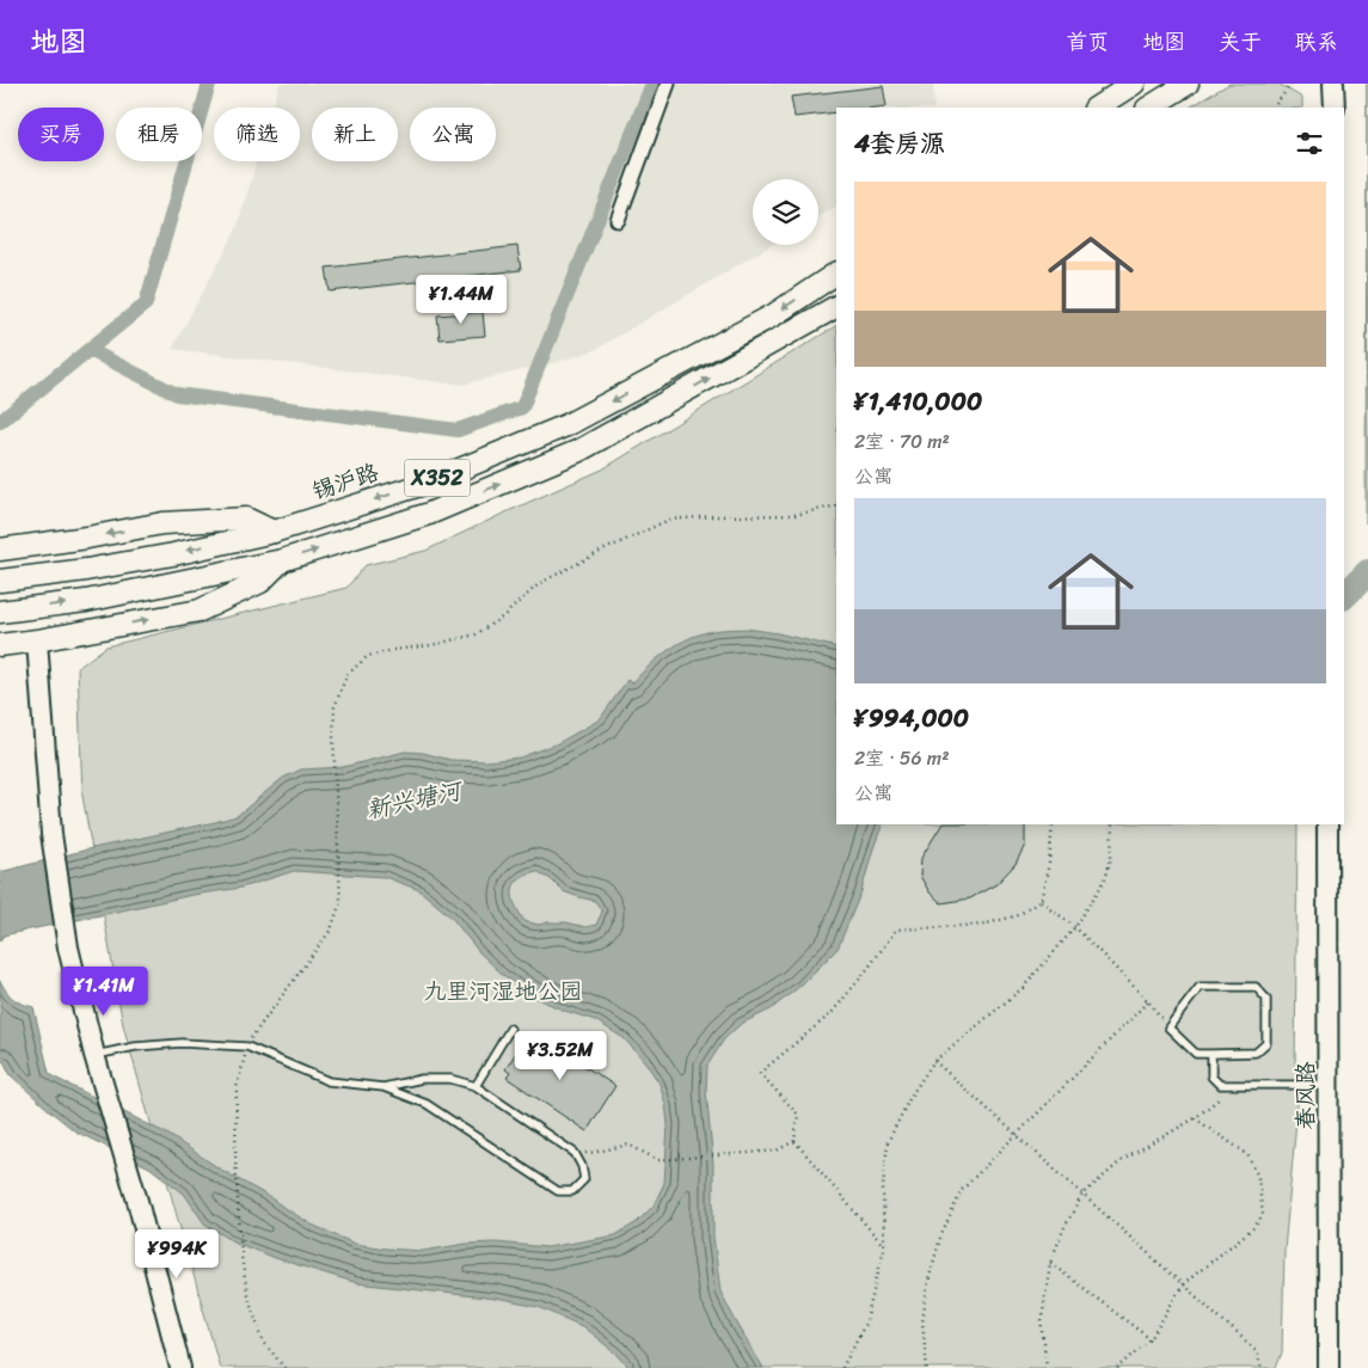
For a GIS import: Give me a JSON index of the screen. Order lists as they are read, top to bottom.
{
  "streets": {
    "main road": ["X352", "锡沪路"],
    "street": ["春风路"]
  },
  "water": ["新兴塘河"],
  "parks": ["九里河湿地公园"],
  "page": {
    "header": "地图",
    "nav": [
      "首页",
      "地图",
      "关于",
      "联系"
    ],
    "chip": [
      "买房",
      "租房",
      "筛选",
      "新上",
      "公寓"
    ],
    "heading": "4套房源",
    "list": [
      {
        "name": "¥1,410,000",
        "note": "2室 · 70 m² · 公寓"
      },
      {
        "name": "¥994,000",
        "note": "2室 · 56 m² · 公寓"
      }
    ],
    "price": [
      "¥1.44M",
      "¥1.41M",
      "¥3.52M",
      "¥994K"
    ]
  }
}
